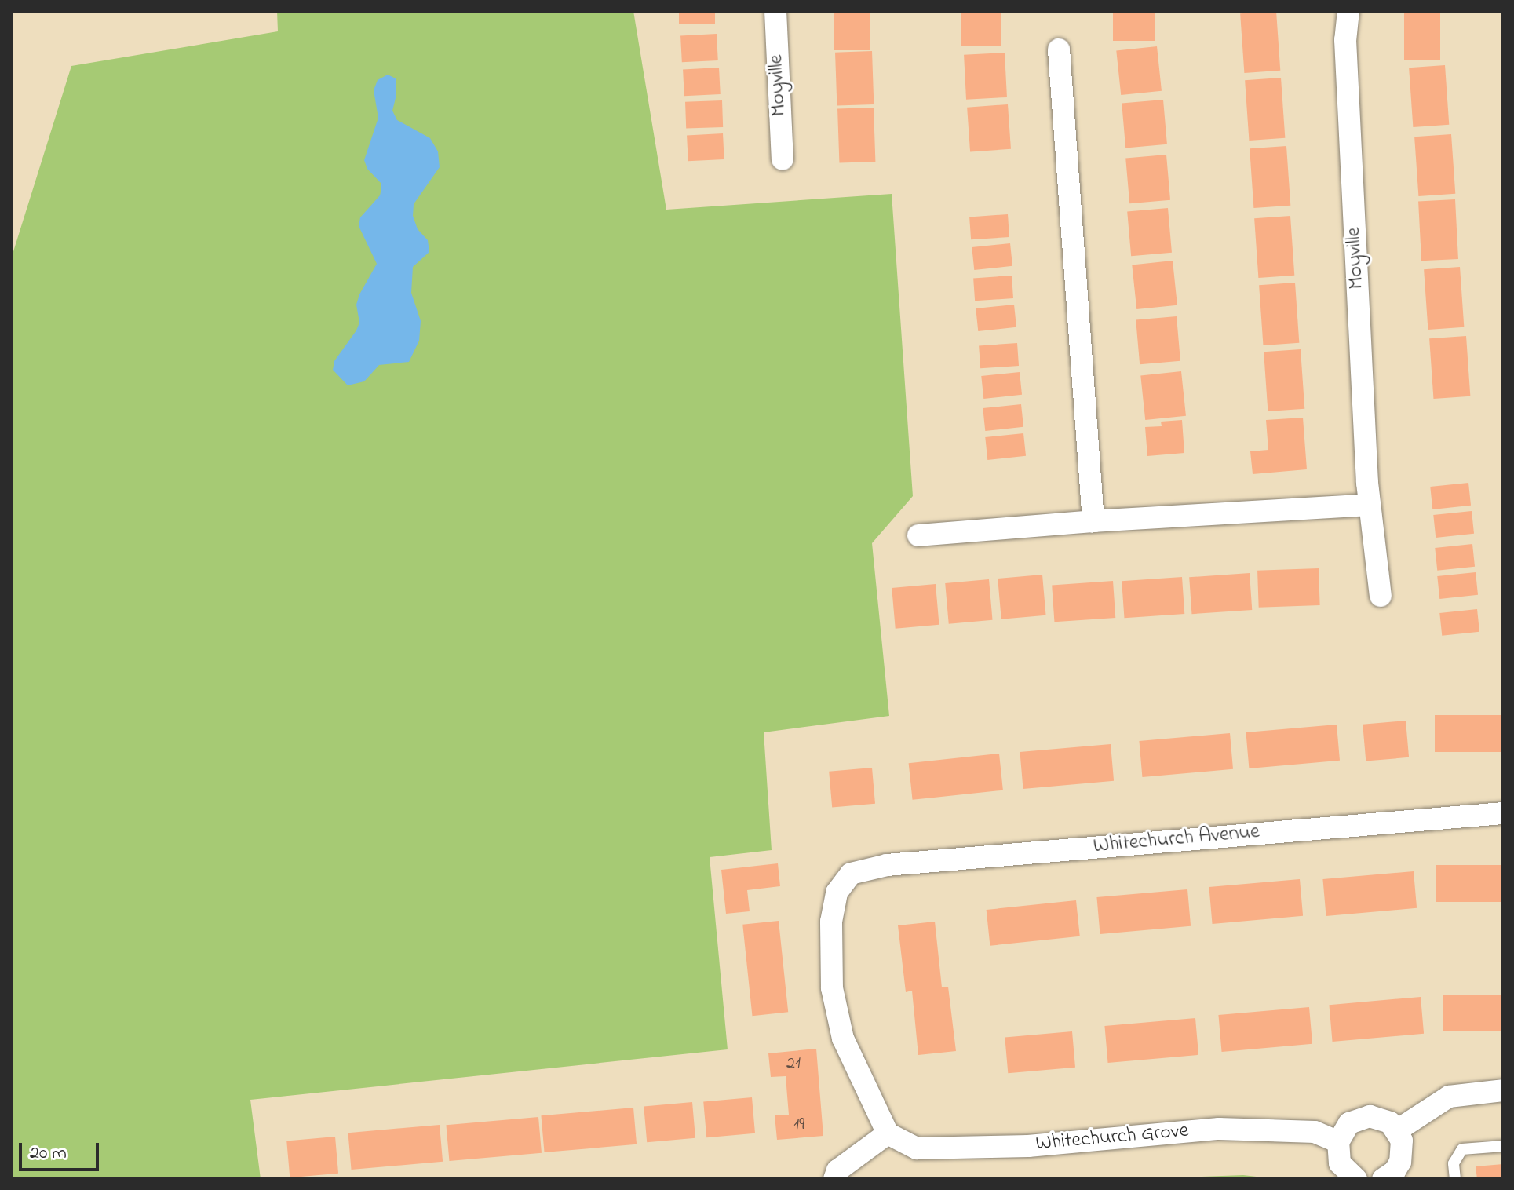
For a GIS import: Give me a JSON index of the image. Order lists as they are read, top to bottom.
{
  "streets": {
    "street": ["Moyville", "Whitechurch Avenue", "Whitechurch Grove"]
  },
  "crossings": [
    ["Whitechurch Avenue", "Whitechurch Grove"]
  ],
  "house_numbers": ["21", "19"],
  "scale_bar": "20 m"
}
